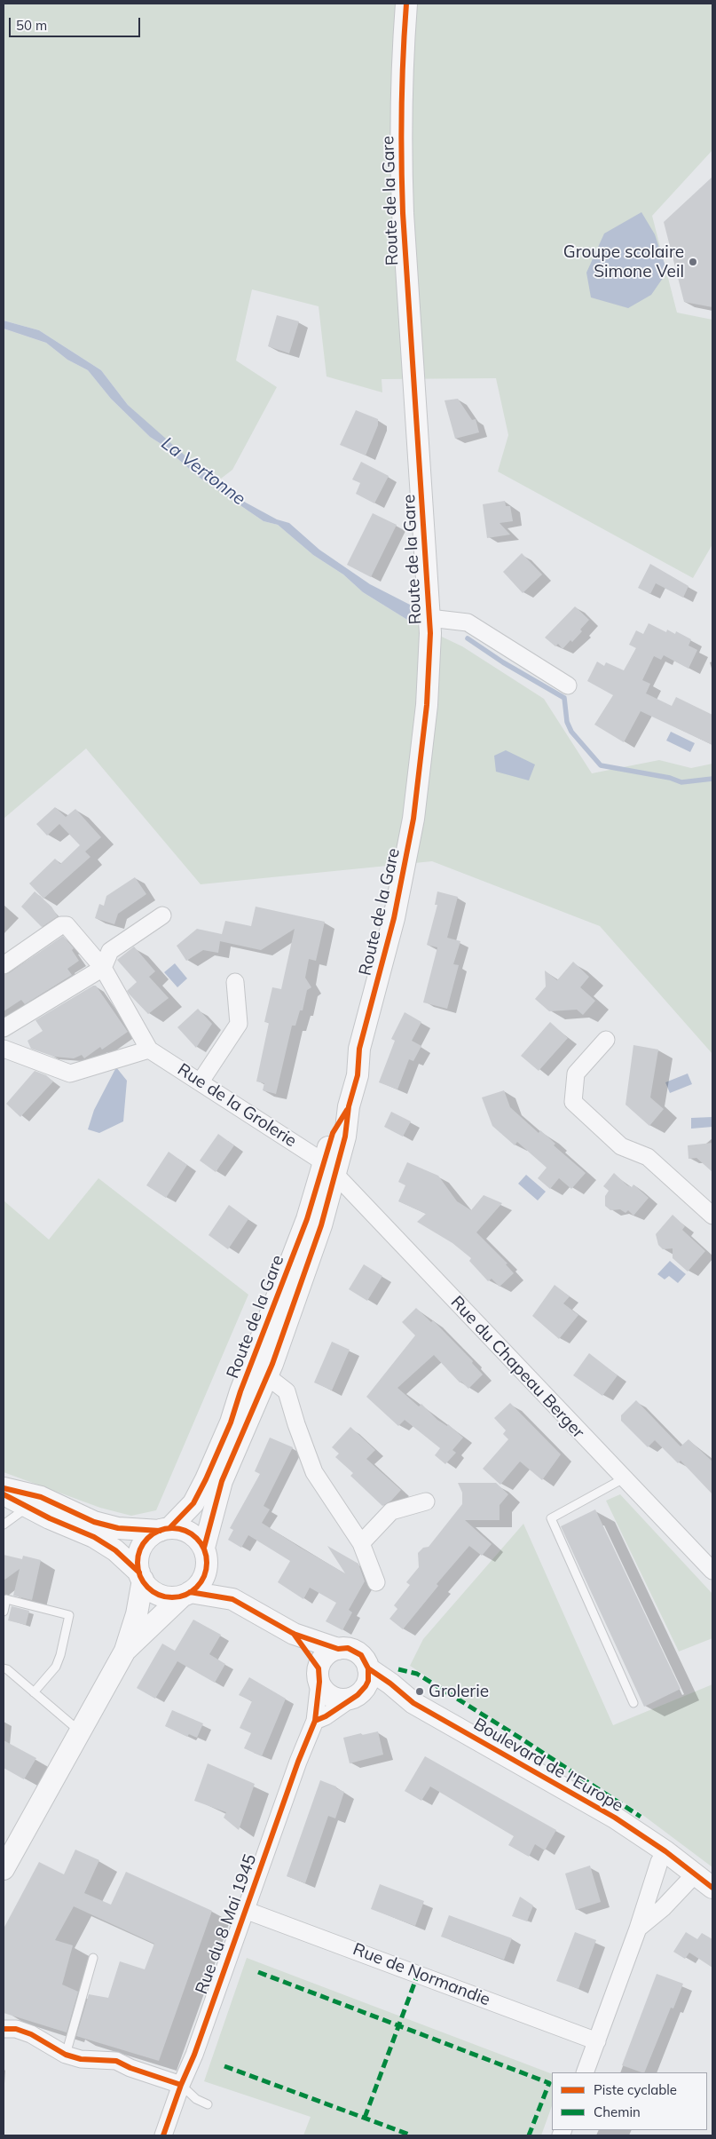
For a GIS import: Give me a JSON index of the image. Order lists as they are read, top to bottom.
{
  "streets": {
    "street": [
      "Route de la Gare",
      "Rue de la Grolerie",
      "Rue du Chapeau Berger",
      "Boulevard de l'Europe",
      "Rue du 8 Mai 1945",
      "Rue de Normandie"
    ]
  },
  "crossings": [
    ["Route de la Gare", "Rue de la Grolerie"],
    ["Route de la Gare", "Rue du Chapeau Berger"],
    ["Rue de la Grolerie", "Rue du Chapeau Berger"],
    ["Boulevard de l'Europe", "Rue du 8 Mai 1945"],
    ["Rue du 8 Mai 1945", "Rue de Normandie"]
  ],
  "water": ["La Vertonne"],
  "places": ["Groupe scolaire Simone Veil", "Grolerie"],
  "legend": ["Piste cyclable", "Chemin"],
  "scale_bar": "50 m"
}
